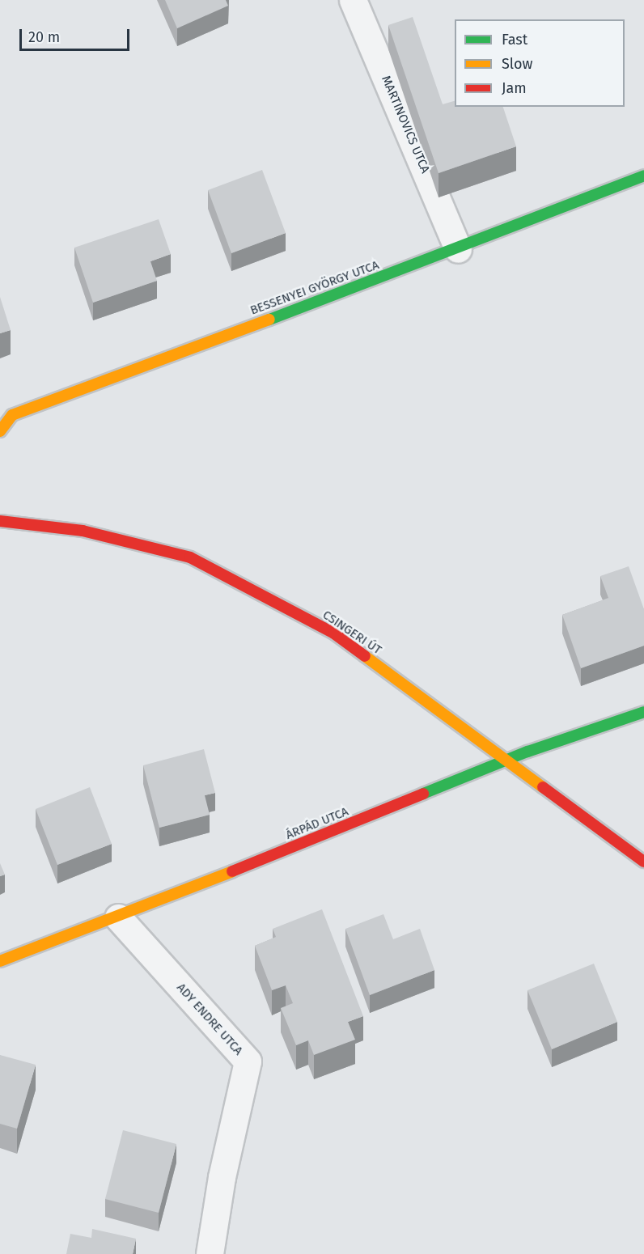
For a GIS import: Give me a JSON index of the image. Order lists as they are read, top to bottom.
{
  "streets": {
    "street": [
      "MARTINOVICS UTCA",
      "BESSENYEI GYÖRGY UTCA",
      "CSINGERI ÚT",
      "ÁRPÁD UTCA",
      "ADY ENDRE UTCA"
    ]
  },
  "crossings": [
    ["MARTINOVICS UTCA", "BESSENYEI GYÖRGY UTCA"],
    ["CSINGERI ÚT", "ÁRPÁD UTCA"],
    ["ÁRPÁD UTCA", "ADY ENDRE UTCA"]
  ],
  "legend": ["Fast", "Slow", "Jam"],
  "scale_bar": "20 m"
}
